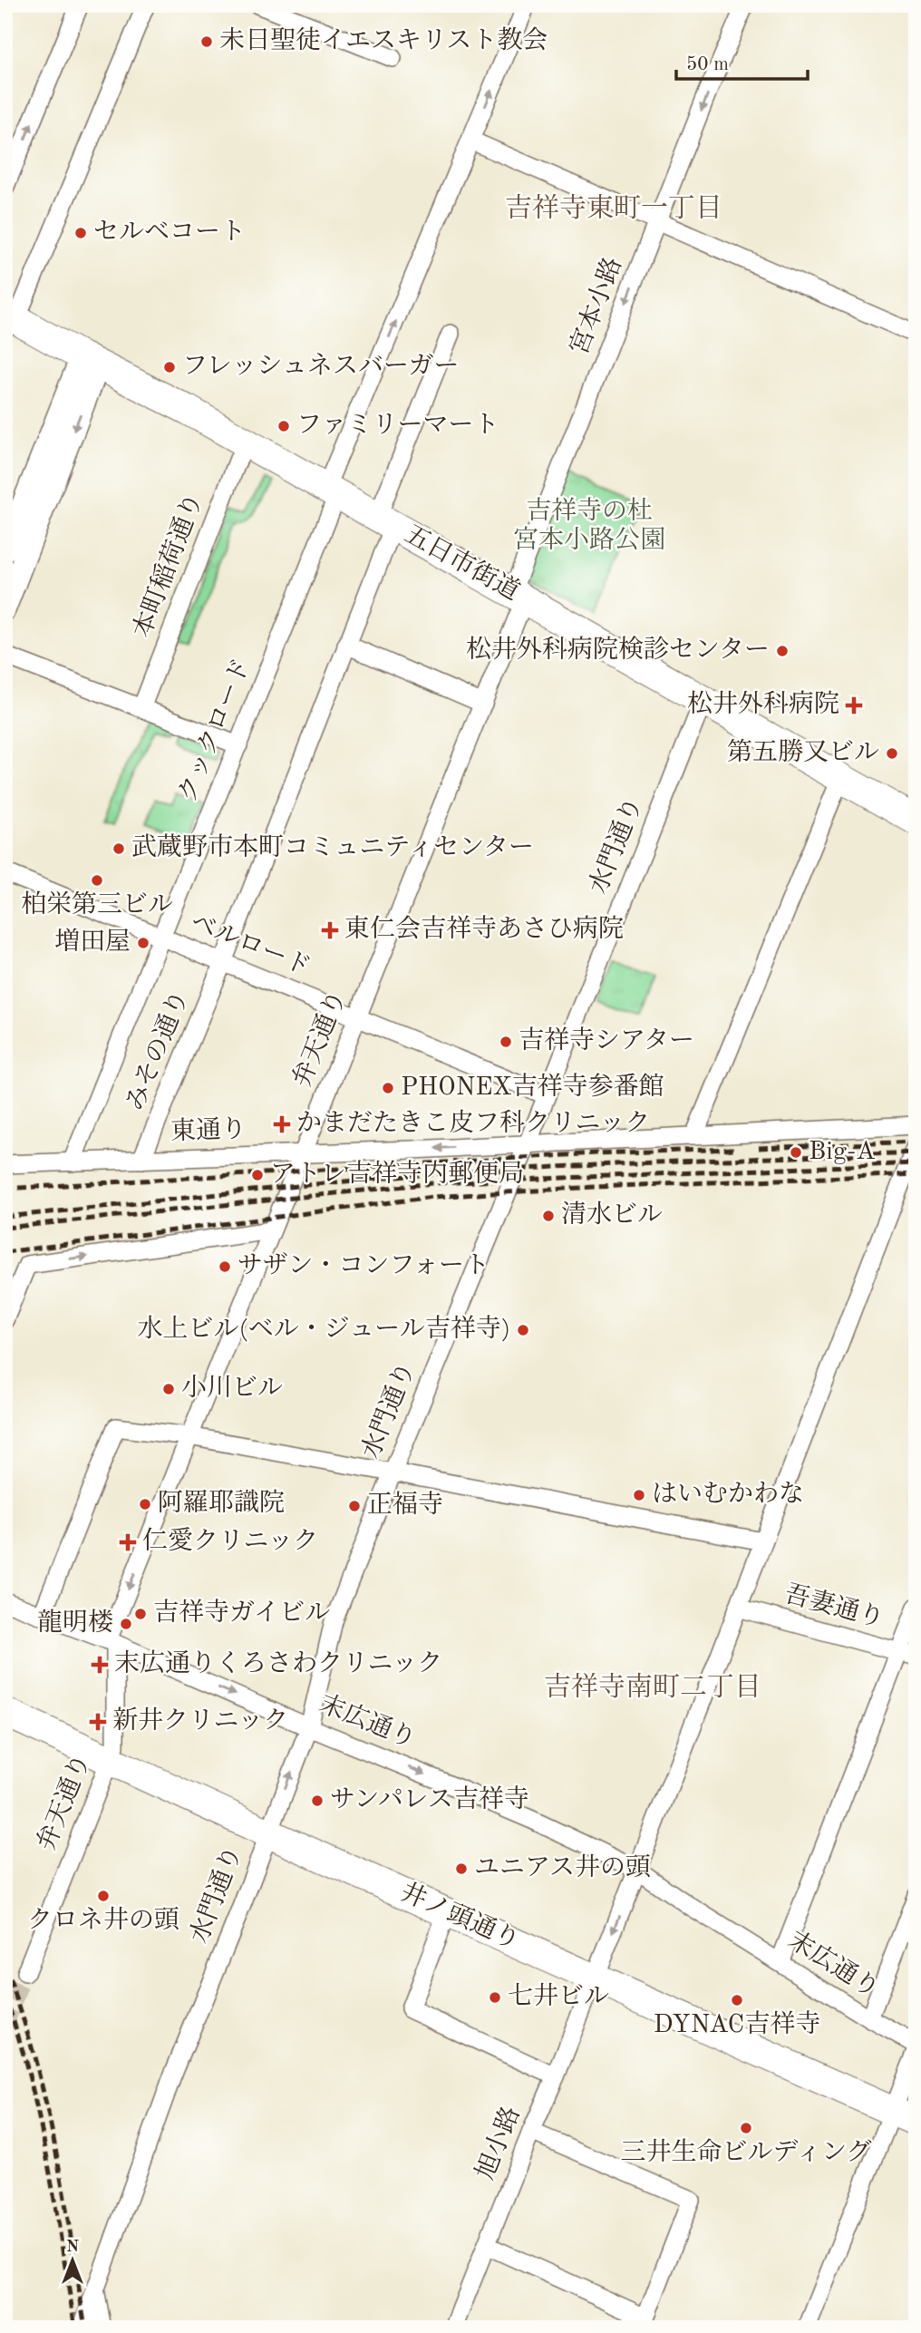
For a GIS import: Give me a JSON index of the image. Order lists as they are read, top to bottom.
{
  "streets": {
    "main road": ["五日市街道", "井ノ頭通り"],
    "street": [
      "宮本小路",
      "本町稲荷通り",
      "クックロード",
      "水門通り",
      "ベルロード",
      "弁天通り",
      "みその通り",
      "東通り",
      "吾妻通り",
      "末広通り",
      "旭小路"
    ]
  },
  "crossings": [
    ["宮本小路", "五日市街道"],
    ["宮本小路", "弁天通り"],
    ["五日市街道", "本町稲荷通り"],
    ["五日市街道", "クックロード"],
    ["五日市街道", "水門通り"],
    ["五日市街道", "弁天通り"],
    ["五日市街道", "みその通り"],
    ["クックロード", "ベルロード"],
    ["クックロード", "東通り"],
    ["水門通り", "ベルロード"],
    ["水門通り", "東通り"],
    ["水門通り", "末広通り"],
    ["水門通り", "井ノ頭通り"],
    ["ベルロード", "弁天通り"],
    ["ベルロード", "みその通り"],
    ["弁天通り", "東通り"],
    ["弁天通り", "末広通り"],
    ["弁天通り", "井ノ頭通り"],
    ["みその通り", "東通り"],
    ["吾妻通り", "旭小路"],
    ["末広通り", "旭小路"],
    ["井ノ頭通り", "旭小路"]
  ],
  "one_way": ["宮本小路", "クックロード", "末広通り"],
  "districts": ["吉祥寺東町一丁目", "吉祥寺南町二丁目"],
  "parks": ["吉祥寺の杜 宮本小路公園"],
  "places": {
    "other": [
      "未日聖徒イエスキリスト教会",
      "セルベコート",
      "フレッシュネスバーガー",
      "ファミリーマート",
      "松井外科病院検診センター",
      "第五勝又ビル",
      "武蔵野市本町コミュニティセンター",
      "柏栄第三ビル",
      "増田屋",
      "吉祥寺シアター",
      "PHONEX吉祥寺参番館",
      "Big-A",
      "アトレ吉祥寺内郵便局",
      "清水ビル",
      "サザン・コンフォート",
      "水上ビル(ベル・ジュール吉祥寺)",
      "小川ビル",
      "はいむかわな",
      "阿羅耶識院",
      "正福寺",
      "吉祥寺ガイビル",
      "龍明楼",
      "サンパレス吉祥寺",
      "ユニアス井の頭",
      "クロネ井の頭",
      "七井ビル",
      "DYNAC吉祥寺",
      "三井生命ビルディング"
    ],
    "health": [
      "松井外科病院",
      "東仁会吉祥寺あさひ病院",
      "かまだたきこ皮フ科クリニック",
      "仁愛クリニック",
      "末広通りくろさわクリニック",
      "新井クリニック"
    ]
  },
  "scale_bar": "50 m",
  "north": "top"
}
